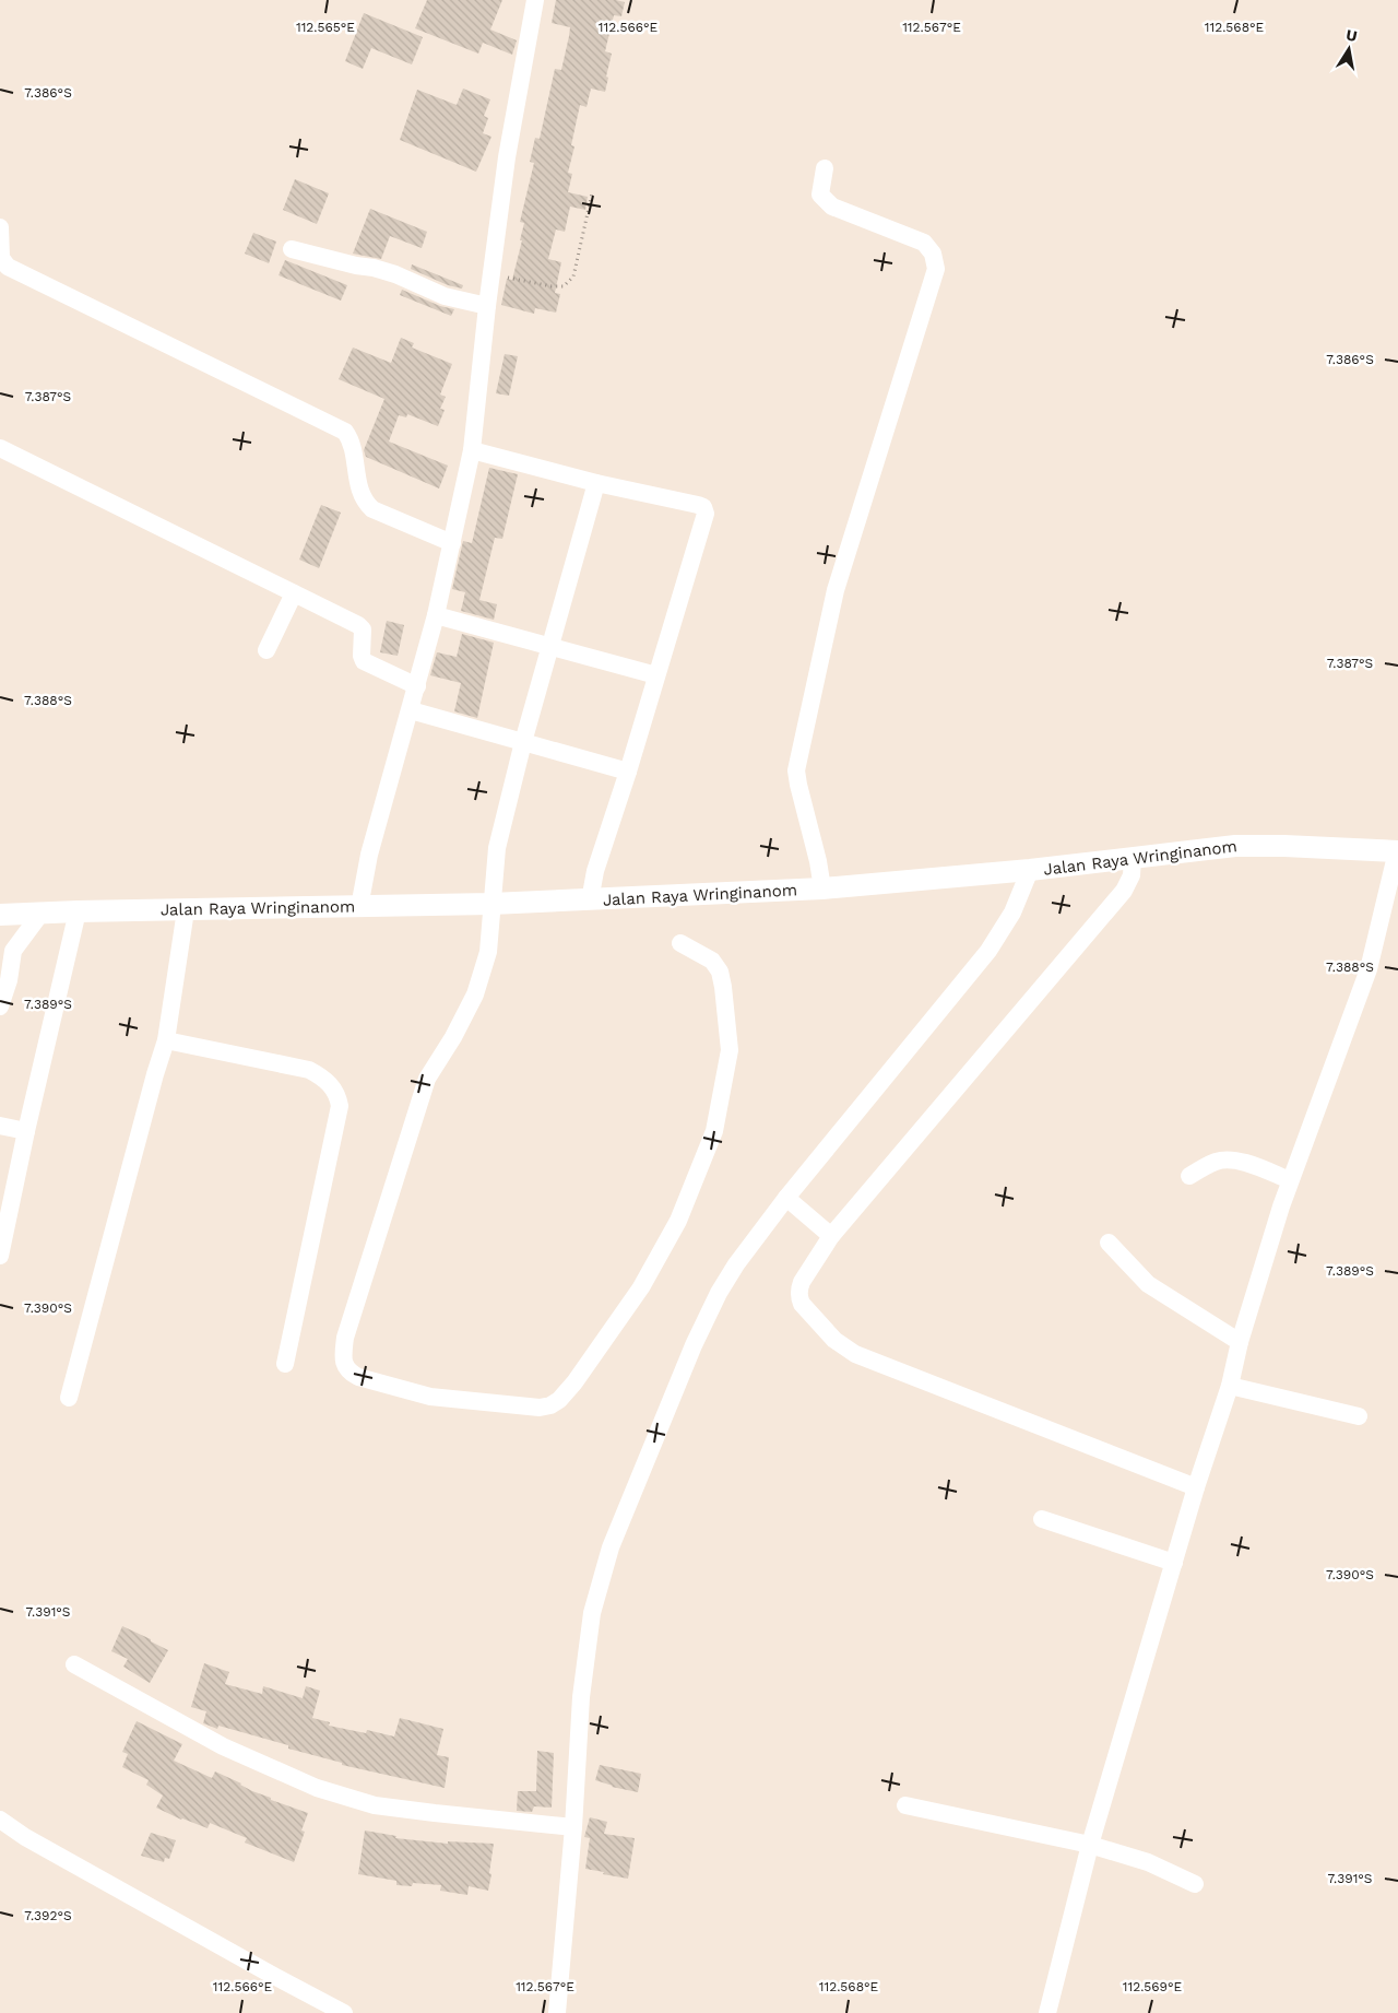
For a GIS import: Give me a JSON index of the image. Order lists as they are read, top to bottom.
{
  "streets": {
    "main road": ["Jalan Raya Wringinanom"]
  },
  "north": "top",
  "coordinates": [
    "112.566°E",
    "112.567°E",
    "112.568°E",
    "112.565°E",
    "7.386°S",
    "7.387°S",
    "7.388°S",
    "7.389°S",
    "7.390°S",
    "7.391°S",
    "7.392°S",
    "112.569°E"
  ]
}
